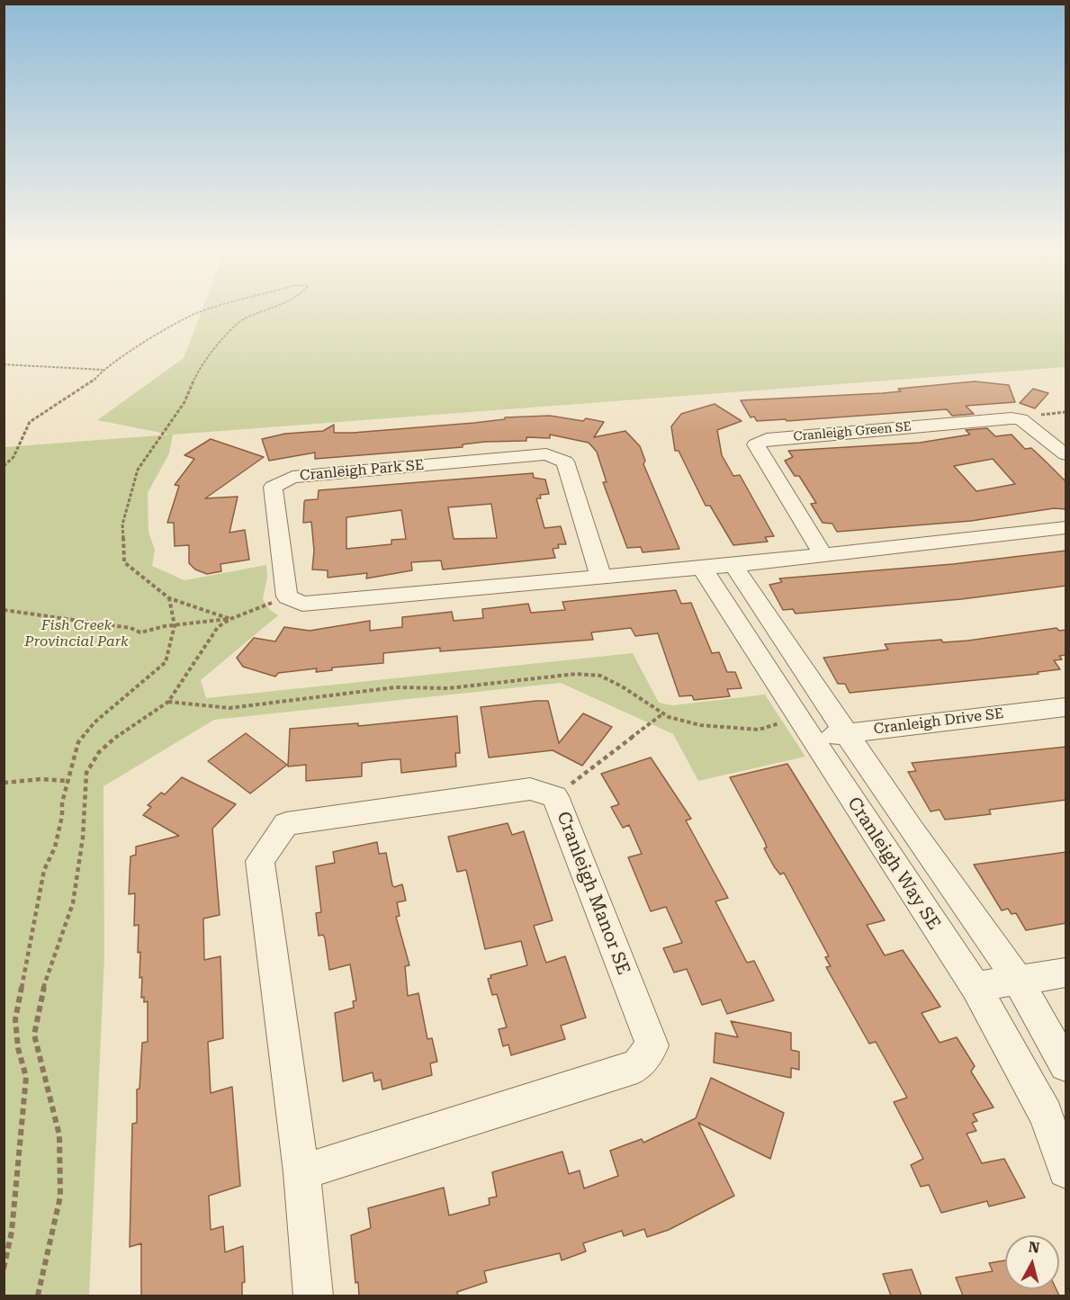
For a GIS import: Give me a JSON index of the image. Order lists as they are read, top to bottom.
{
  "streets": {
    "street": [
      "Cranleigh Green SE",
      "Cranleigh Park SE",
      "Cranleigh Drive SE",
      "Cranleigh Way SE",
      "Cranleigh Manor SE"
    ]
  },
  "crossings": [
    ["Cranleigh Drive SE", "Cranleigh Way SE"]
  ],
  "parks": ["Fish Creek Provincial Park"],
  "north": "top"
}
